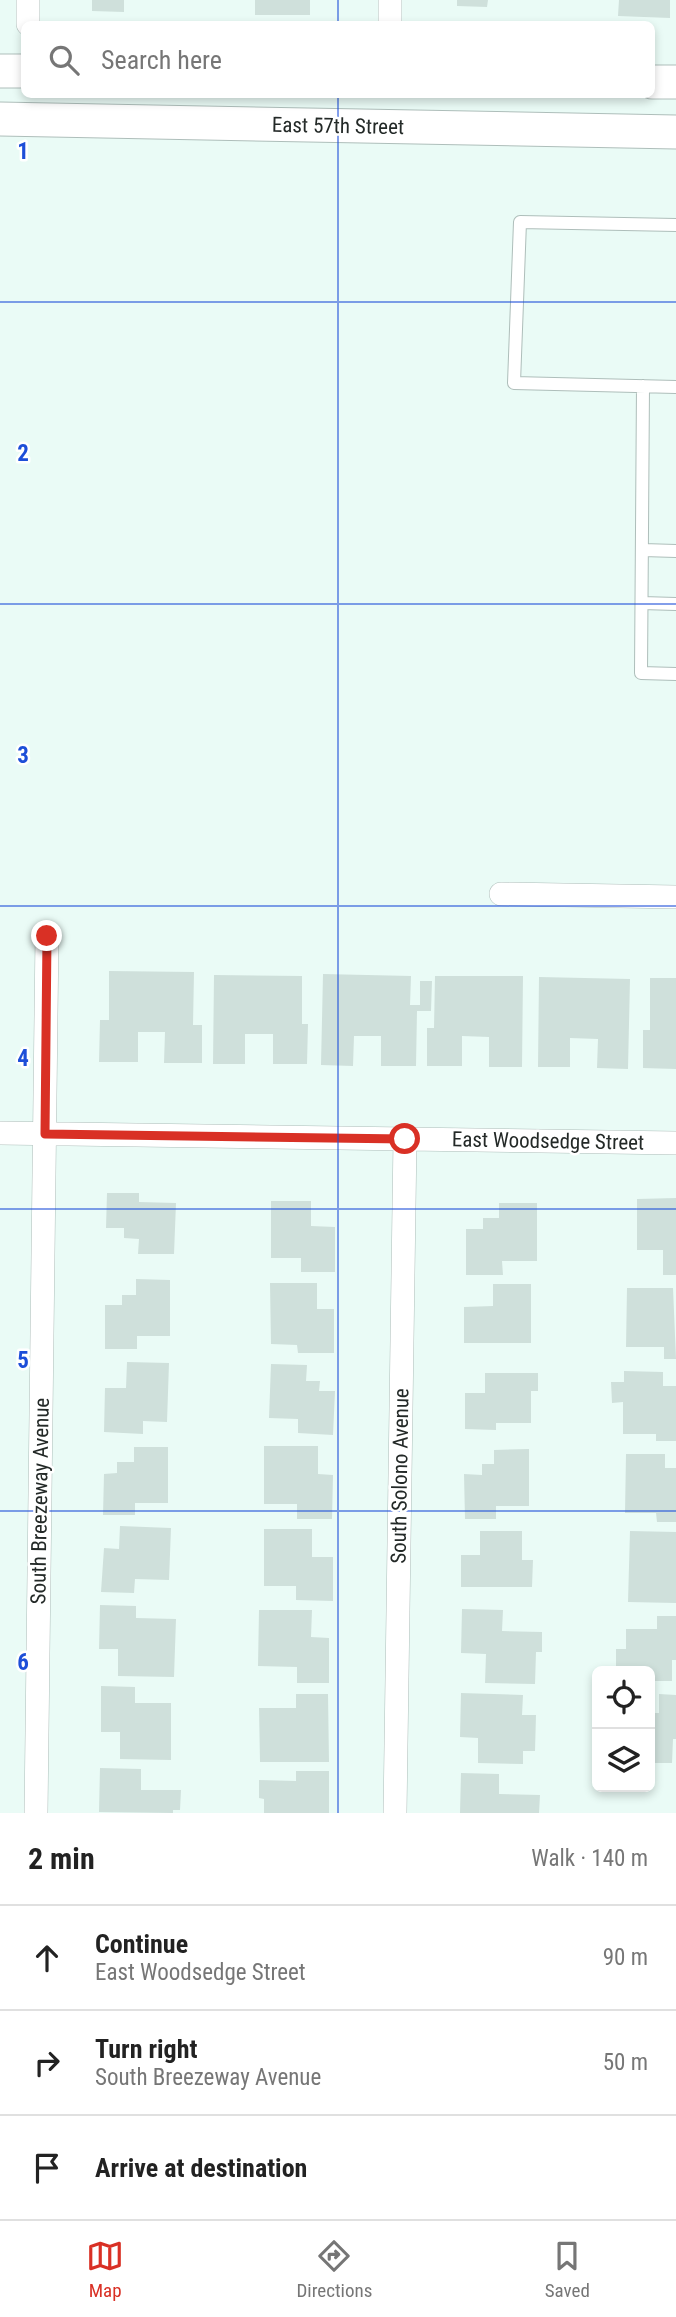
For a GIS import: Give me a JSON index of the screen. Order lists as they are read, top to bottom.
{
  "streets": {
    "main road": ["East 57th Street"],
    "street": ["East Woodsedge Street", "South Solono Avenue", "South Breezeway Avenue"]
  },
  "crossings": [
    ["East Woodsedge Street", "South Solono Avenue"],
    ["East Woodsedge Street", "South Breezeway Avenue"]
  ],
  "page": {
    "search": "Search here",
    "heading": ["2 min", "Walk · 140 m"],
    "list": [
      ["Continue", "East Woodsedge Street", "90 m"],
      ["Turn right", "South Breezeway Avenue", "50 m"],
      "Arrive at destination"
    ],
    "nav": ["Map", "Directions", "Saved"]
  },
  "grid": {
    "rows": [
      "1",
      "2",
      "3",
      "4",
      "5",
      "6"
    ]
  }
}
